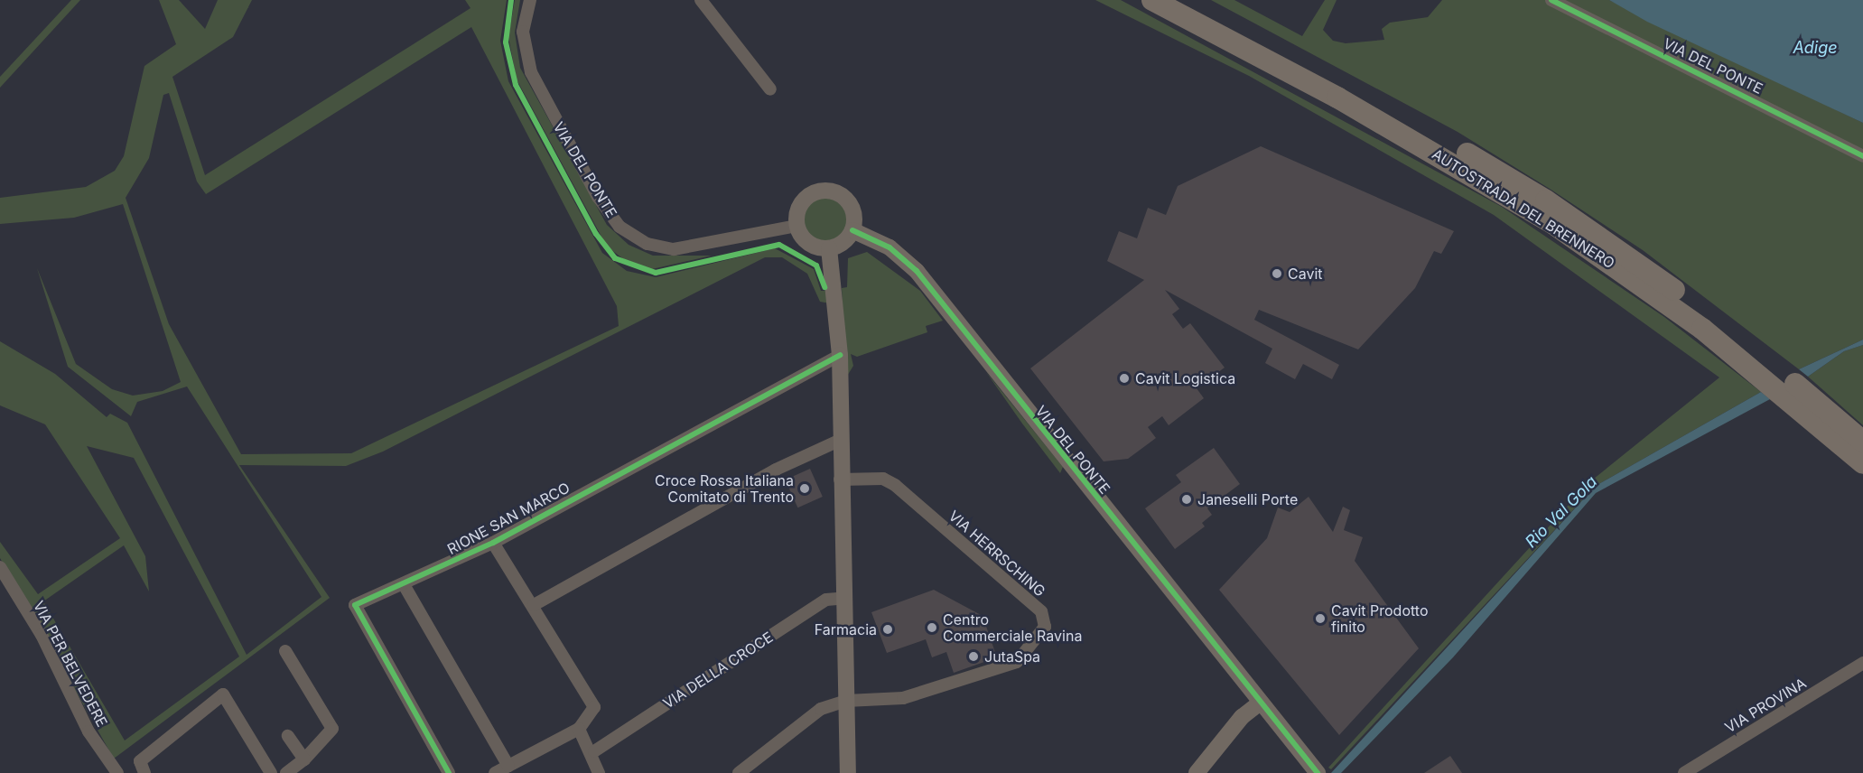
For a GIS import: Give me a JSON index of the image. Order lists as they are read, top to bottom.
{
  "streets": {
    "highway": ["AUTOSTRADA DEL BRENNERO"],
    "street": [
      "VIA DEL PONTE",
      "RIONE SAN MARCO",
      "VIA HERRSCHING",
      "VIA PER BELVEDERE",
      "VIA DELLA CROCE",
      "VIA PROVINA"
    ]
  },
  "water": ["Adige", "Rio Val Gola"],
  "places": [
    "Cavit",
    "Cavit Logistica",
    "Croce Rossa Italiana Comitato di Trento",
    "Janeselli Porte",
    "Cavit Prodotto finito",
    "Centro Commerciale Ravina",
    "Farmacia",
    "JutaSpa"
  ]
}
